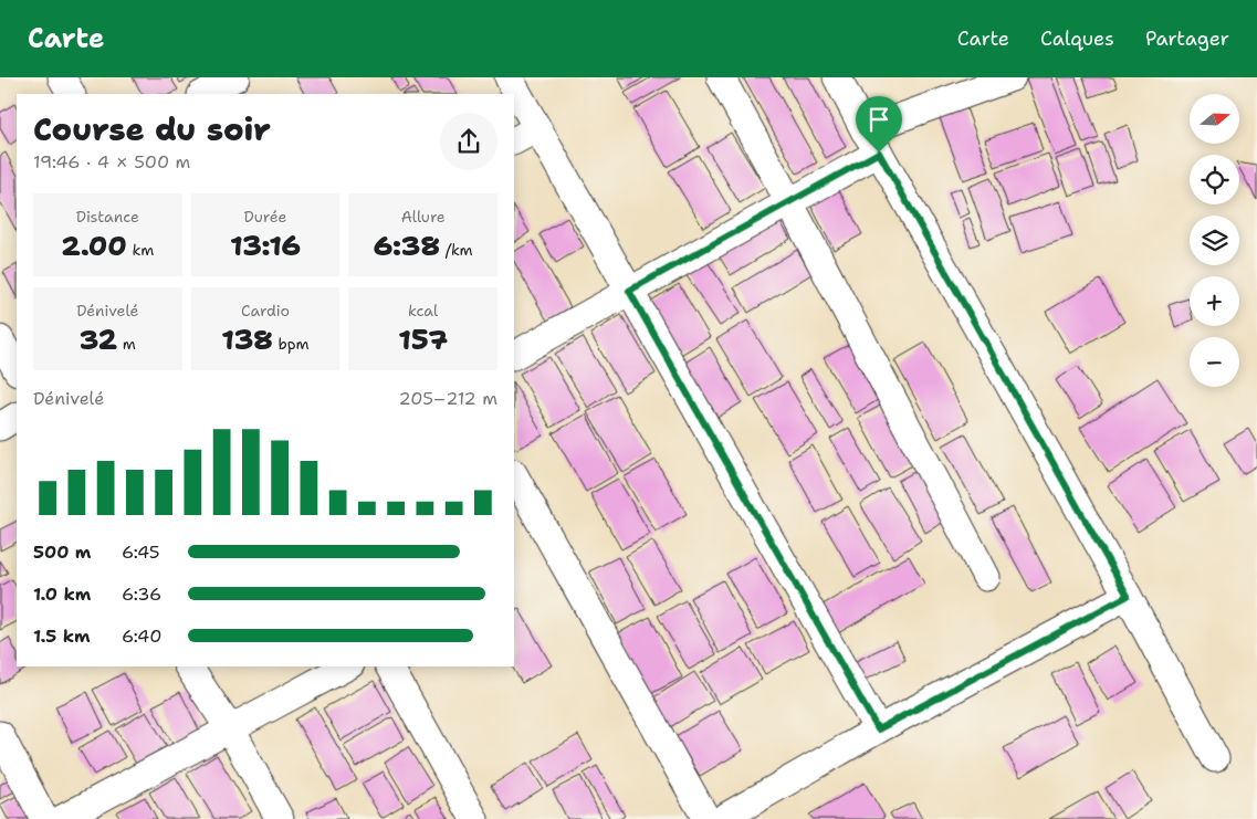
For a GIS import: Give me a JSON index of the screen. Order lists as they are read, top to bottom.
{
  "north": "right",
  "page": {
    "header": "Carte",
    "nav": ["Carte", "Calques", "Partager"],
    "map_buttons": ["+", "−"],
    "heading": ["Course du soir", "19:46 · 4 × 500 m"],
    "stats": [
      ["Distance", "2.00 km"],
      ["Durée", "13:16"],
      ["Allure", "6:38 /km"],
      ["Dénivelé", "32 m"],
      ["Cardio", "138 bpm"],
      ["kcal", "157"]
    ],
    "chart": ["Dénivelé", "205–212 m"],
    "list": [
      {
        "name": "500 m",
        "note": "6:45"
      },
      {
        "name": "1.0 km",
        "note": "6:36"
      },
      {
        "name": "1.5 km",
        "note": "6:40"
      }
    ]
  }
}
